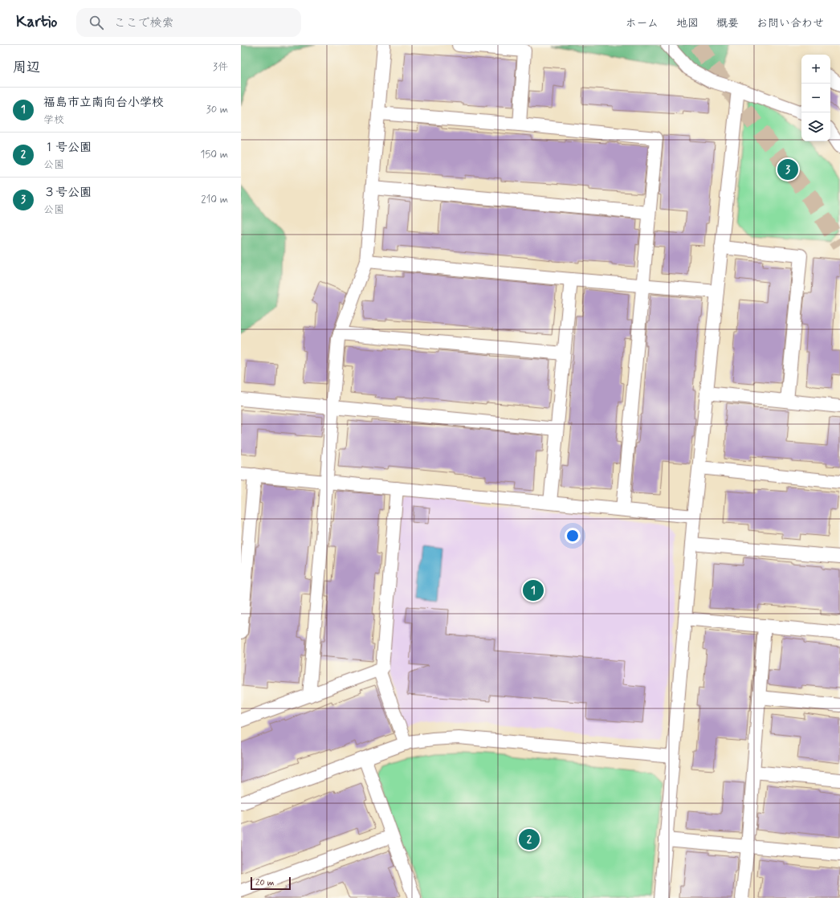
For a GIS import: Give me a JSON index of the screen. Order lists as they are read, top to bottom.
{
  "scale_bar": "20 m",
  "page": {
    "header": "Kartio",
    "search": "ここで検索",
    "nav": [
      "ホーム",
      "地図",
      "概要",
      "お問い合わせ"
    ],
    "heading": ["周辺", "3件"],
    "map_buttons": ["+", "−"],
    "list": [
      {
        "mark": "1",
        "name": "福島市立南向台小学校",
        "note": "学校",
        "value": "30 m"
      },
      {
        "mark": "2",
        "name": "１号公園",
        "note": "公園",
        "value": "150 m"
      },
      {
        "mark": "3",
        "name": "３号公園",
        "note": "公園",
        "value": "210 m"
      }
    ],
    "pins": ["3", "1", "2"],
    "scale": "20 m"
  }
}
